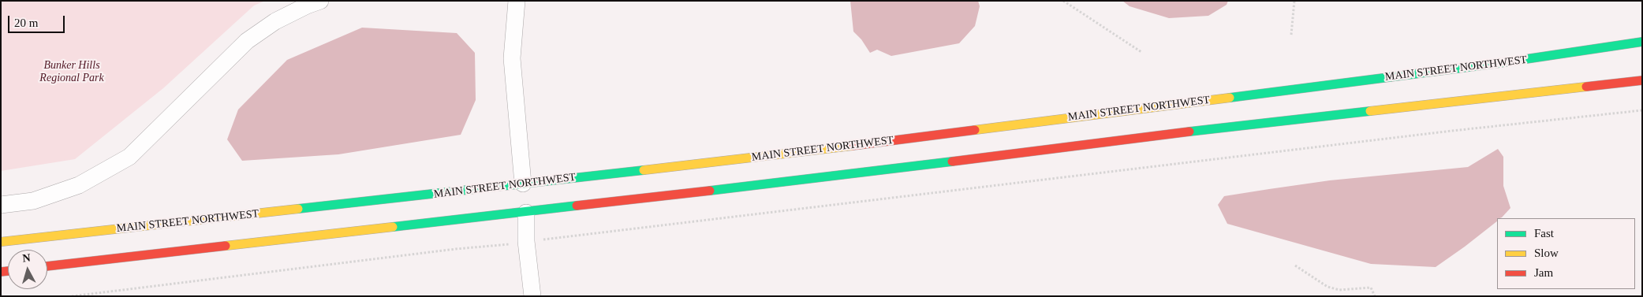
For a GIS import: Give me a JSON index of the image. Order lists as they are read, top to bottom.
{
  "streets": {
    "main road": ["MAIN STREET NORTHWEST"]
  },
  "parks": ["Bunker Hills Regional Park"],
  "legend": ["Fast", "Slow", "Jam"],
  "scale_bar": "20 m",
  "north": "top"
}
